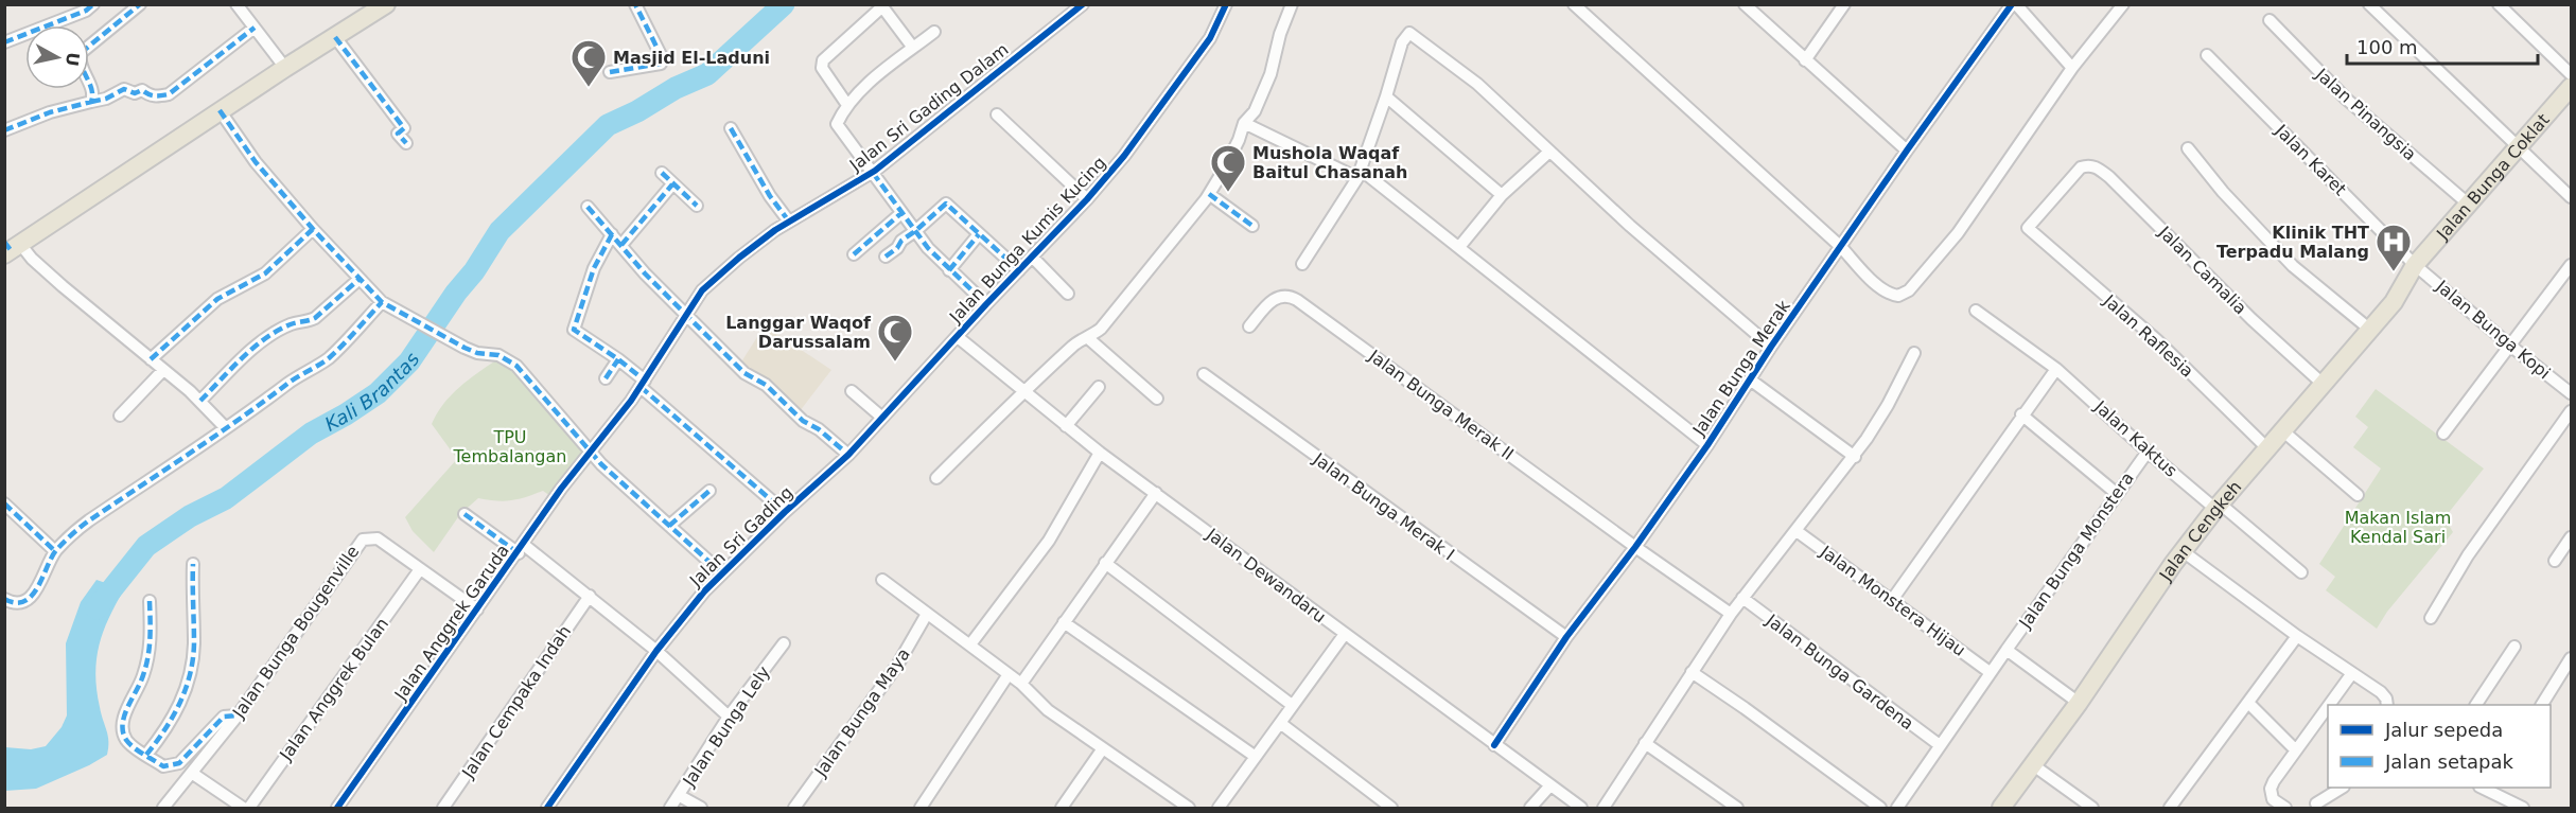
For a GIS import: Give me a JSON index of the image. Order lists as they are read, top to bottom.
{
  "streets": {
    "main road": ["Jalan Bunga Coklat", "Jalan Cengkeh"],
    "street": [
      "Jalan Sri Gading Dalam",
      "Jalan Pinangsia",
      "Jalan Karet",
      "Jalan Bunga Kumis Kucing",
      "Jalan Camalia",
      "Jalan Bunga Kopi",
      "Jalan Raflesia",
      "Jalan Bunga Merak",
      "Jalan Bunga Merak II",
      "Jalan Kaktus",
      "Jalan Bunga Merak I",
      "Jalan Sri Gading",
      "Jalan Bunga Monstera",
      "Jalan Dewandaru",
      "Jalan Monstera Hijau",
      "Jalan Anggrek Garuda",
      "Jalan Bunga Bougenville",
      "Jalan Bunga Gardena",
      "Jalan Anggrek Bulan",
      "Jalan Cempaka Indah",
      "Jalan Bunga Maya",
      "Jalan Bunga Lely"
    ]
  },
  "crossings": [
    ["Jalan Sri Gading Dalam", "Jalan Anggrek Garuda"],
    ["Jalan Pinangsia", "Jalan Bunga Coklat"],
    ["Jalan Karet", "Jalan Bunga Coklat"],
    ["Jalan Karet", "Jalan Bunga Kopi"],
    ["Jalan Karet", "Jalan Cengkeh"],
    ["Jalan Bunga Coklat", "Jalan Bunga Kopi"],
    ["Jalan Bunga Coklat", "Jalan Cengkeh"],
    ["Jalan Bunga Kumis Kucing", "Jalan Sri Gading"],
    ["Jalan Bunga Kumis Kucing", "Jalan Dewandaru"],
    ["Jalan Camalia", "Jalan Raflesia"],
    ["Jalan Camalia", "Jalan Cengkeh"],
    ["Jalan Bunga Kopi", "Jalan Cengkeh"],
    ["Jalan Raflesia", "Jalan Cengkeh"],
    ["Jalan Bunga Merak", "Jalan Bunga Merak II"],
    ["Jalan Bunga Merak", "Jalan Bunga Merak I"],
    ["Jalan Bunga Merak", "Jalan Dewandaru"],
    ["Jalan Kaktus", "Jalan Cengkeh"],
    ["Jalan Kaktus", "Jalan Bunga Monstera"],
    ["Jalan Sri Gading", "Jalan Dewandaru"],
    ["Jalan Bunga Monstera", "Jalan Monstera Hijau"],
    ["Jalan Bunga Monstera", "Jalan Bunga Gardena"],
    ["Jalan Anggrek Garuda", "Jalan Bunga Bougenville"],
    ["Jalan Bunga Bougenville", "Jalan Anggrek Bulan"]
  ],
  "water": ["Kali Brantas"],
  "parks": ["TPU Tembalangan", "Makan Islam Kendal Sari"],
  "places": {
    "mosque": ["Masjid El-Laduni", "Mushola Waqaf Baitul Chasanah", "Langgar Waqof Darussalam"],
    "hospital": ["Klinik THT Terpadu Malang"]
  },
  "legend": ["Jalur sepeda", "Jalan setapak"],
  "scale_bar": "100 m",
  "north": "right"
}
